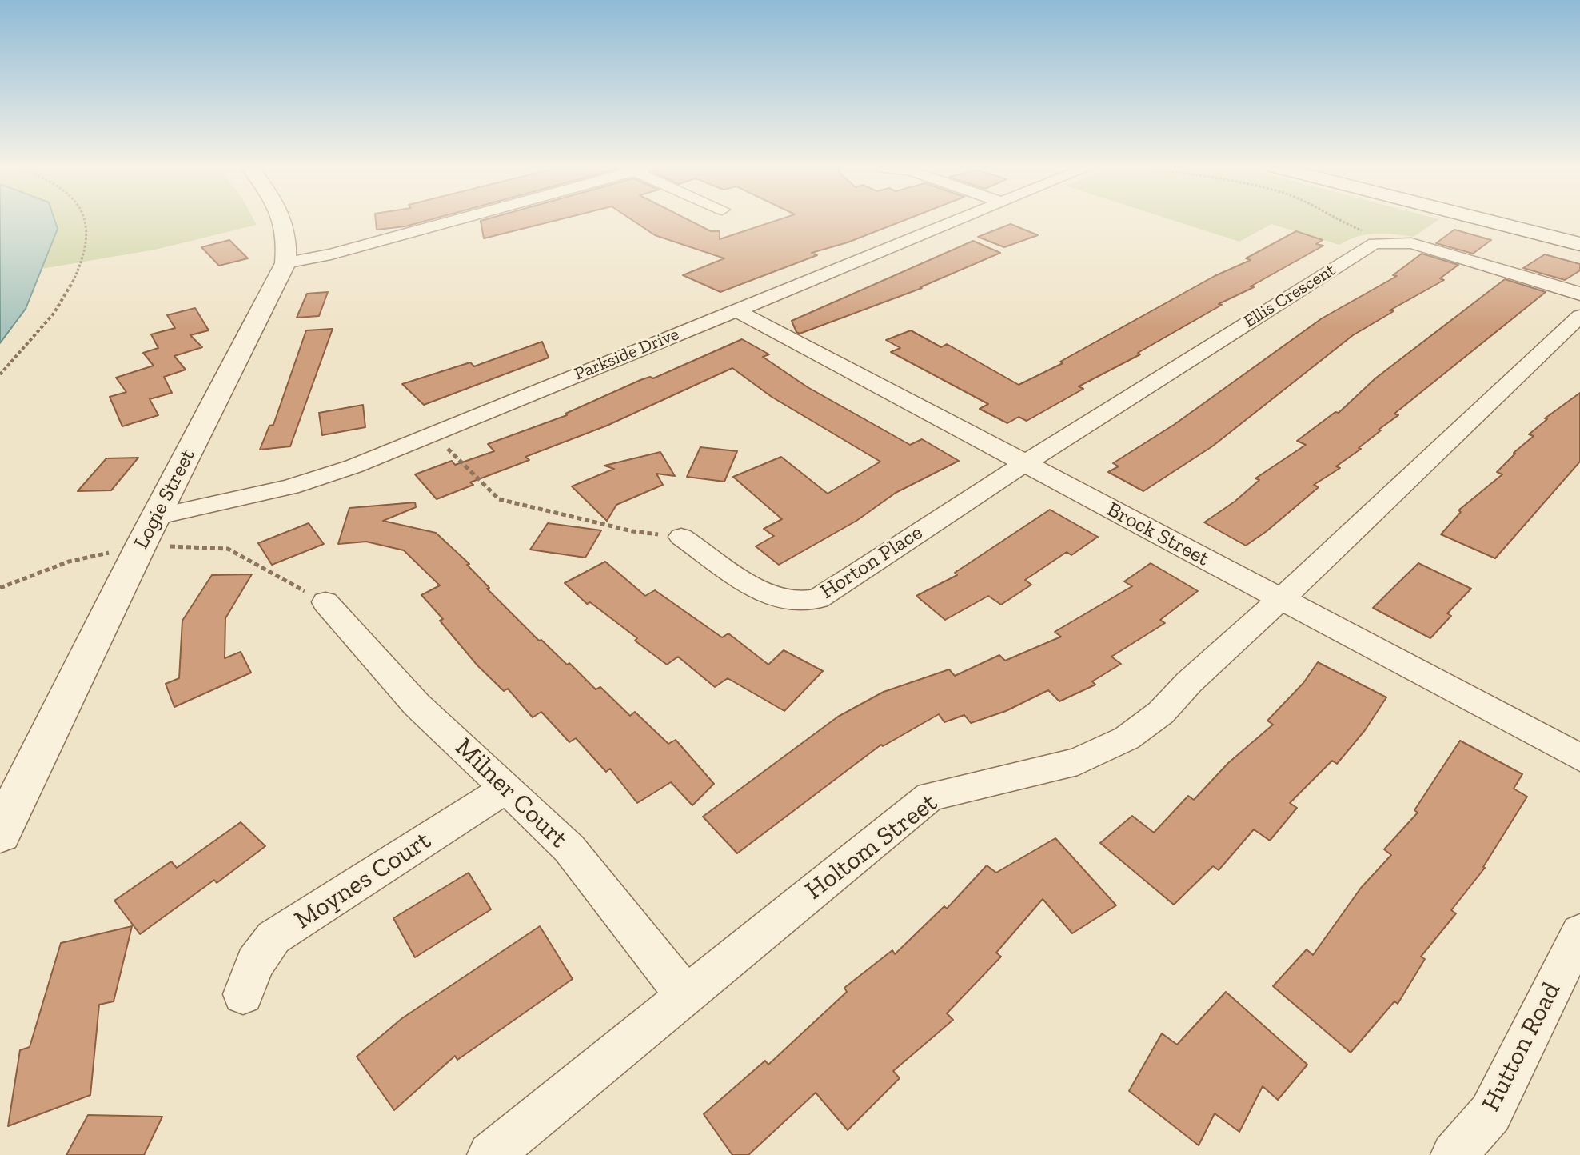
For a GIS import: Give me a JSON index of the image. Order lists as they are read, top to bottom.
{
  "streets": {
    "street": [
      "Ellis Crescent",
      "Parkside Drive",
      "Logie Street",
      "Brock Street",
      "Horton Place",
      "Milner Court",
      "Holtom Street",
      "Moynes Court",
      "Hutton Road"
    ]
  },
  "crossings": [
    ["Ellis Crescent", "Brock Street"],
    ["Ellis Crescent", "Horton Place"],
    ["Parkside Drive", "Logie Street"],
    ["Parkside Drive", "Brock Street"],
    ["Brock Street", "Horton Place"],
    ["Brock Street", "Holtom Street"],
    ["Milner Court", "Holtom Street"],
    ["Milner Court", "Moynes Court"]
  ]
}
